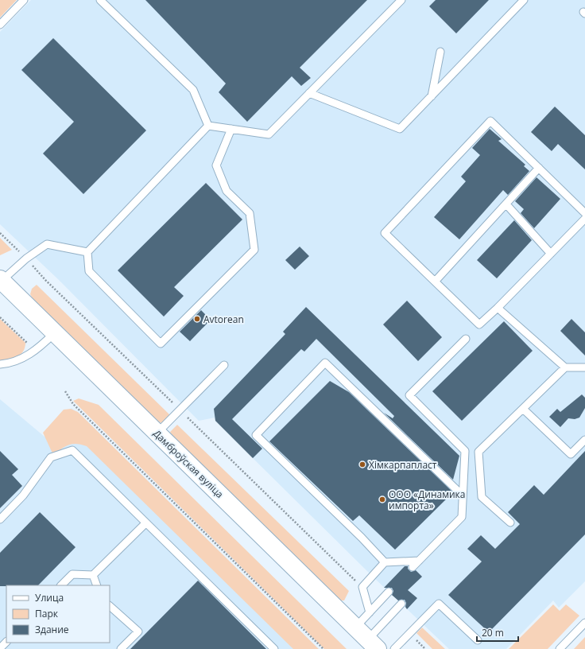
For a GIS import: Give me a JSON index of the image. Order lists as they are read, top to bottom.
{
  "streets": {
    "street": ["Дамброўская вуліца"]
  },
  "places": ["Avtorean", "Хімкарпапласт", "ООО «Динамика импорта»"],
  "legend": ["Улица", "Парк", "Здание"],
  "scale_bar": "20 m"
}
